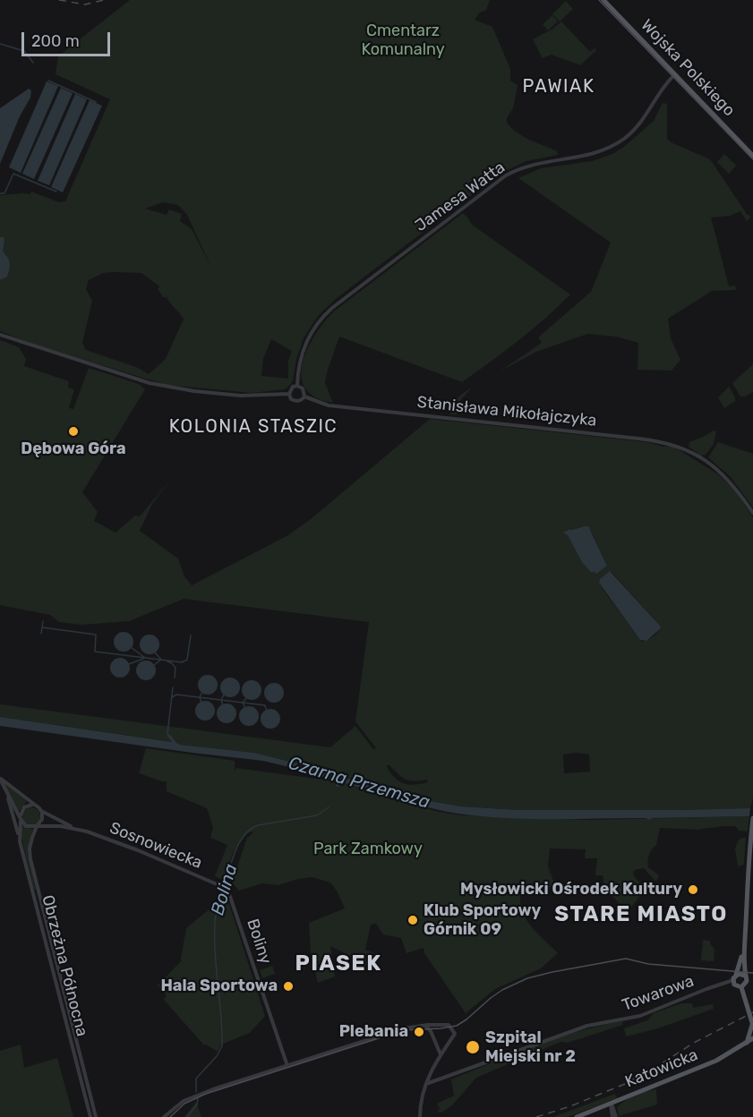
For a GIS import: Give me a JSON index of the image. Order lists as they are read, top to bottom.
{
  "streets": {
    "main road": ["Wojska Polskiego", "Katowicka"],
    "street": [
      "Jamesa Watta",
      "Stanisława Mikołajczyka",
      "Sosnowiecka",
      "Boliny",
      "Obrzeżna Północna",
      "Towarowa"
    ]
  },
  "crossings": [
    ["Wojska Polskiego", "Jamesa Watta"],
    ["Jamesa Watta", "Stanisława Mikołajczyka"],
    ["Sosnowiecka", "Boliny"],
    ["Sosnowiecka", "Obrzeżna Północna"]
  ],
  "districts": [
    "PAWIAK",
    "KOLONIA STASZIC",
    "STARE MIASTO",
    "PIASEK"
  ],
  "water": ["Czarna Przemsza", "Bolina"],
  "parks": ["Cmentarz Komunalny", "Park Zamkowy"],
  "places": [
    "Dębowa Góra",
    "Mysłowicki Ośrodek Kultury",
    "Klub Sportowy Górnik 09",
    "Hala Sportowa",
    "Plebania",
    "Szpital Miejski nr 2"
  ],
  "scale_bar": "200 m"
}
